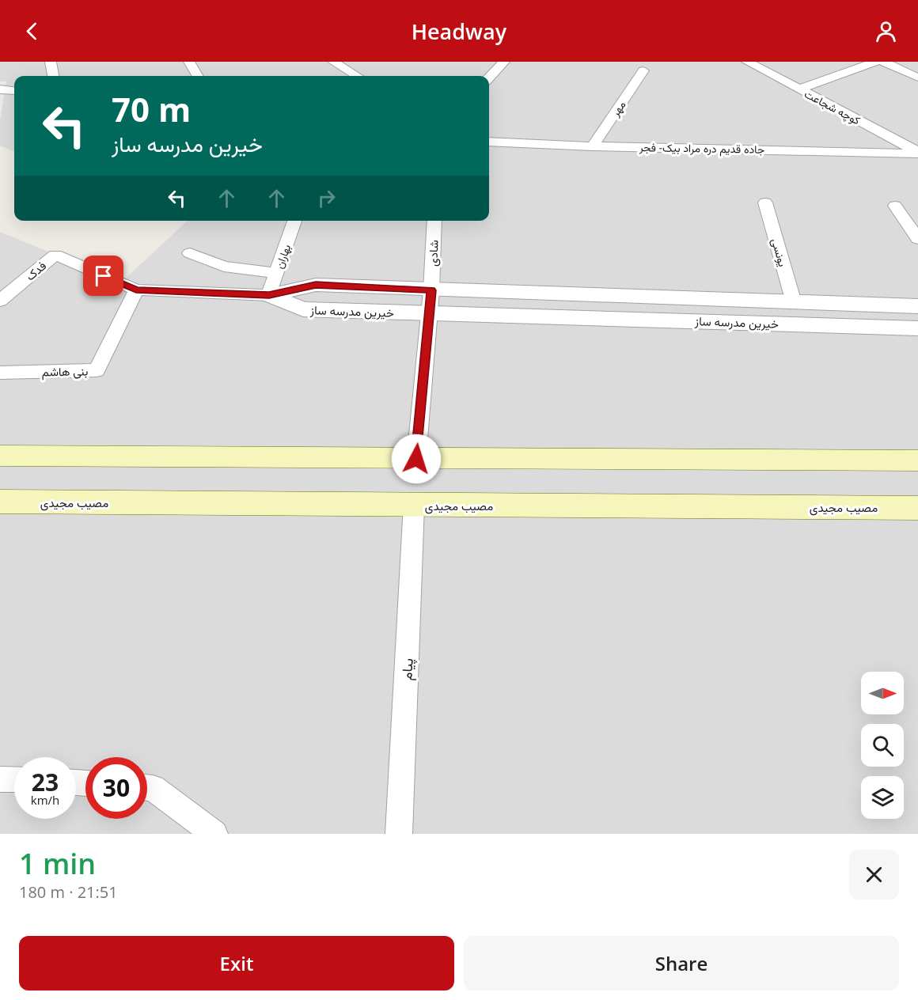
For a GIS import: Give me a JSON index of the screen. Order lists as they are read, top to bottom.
{
  "streets": {
    "main road": ["مصیب مجیدی"],
    "street": [
      "کوچه شجاعت",
      "مهر",
      "جاده قدیم دره مراد بیک- فجر",
      "یونسی",
      "شادی",
      "بهاران",
      "فدک",
      "خیرین مدرسه ساز",
      "بنی هاشم",
      "پیام"
    ]
  },
  "crossings": [
    ["کوچه شجاعت", "جاده قدیم دره مراد بیک- فجر"],
    ["مهر", "جاده قدیم دره مراد بیک- فجر"],
    ["یونسی", "خیرین مدرسه ساز"],
    ["شادی", "خیرین مدرسه ساز"],
    ["بهاران", "فدک"],
    ["بهاران", "خیرین مدرسه ساز"],
    ["فدک", "خیرین مدرسه ساز"],
    ["فدک", "بنی هاشم"],
    ["مصیب مجیدی", "پیام"]
  ],
  "north": "right",
  "page": {
    "header": "Headway",
    "turn": ["70 m", "خیرین مدرسه ساز"],
    "speed": "23 km/h",
    "limit": "30",
    "heading": ["1 min", "180 m · 21:51"],
    "buttons": ["Exit", "Share"]
  }
}
